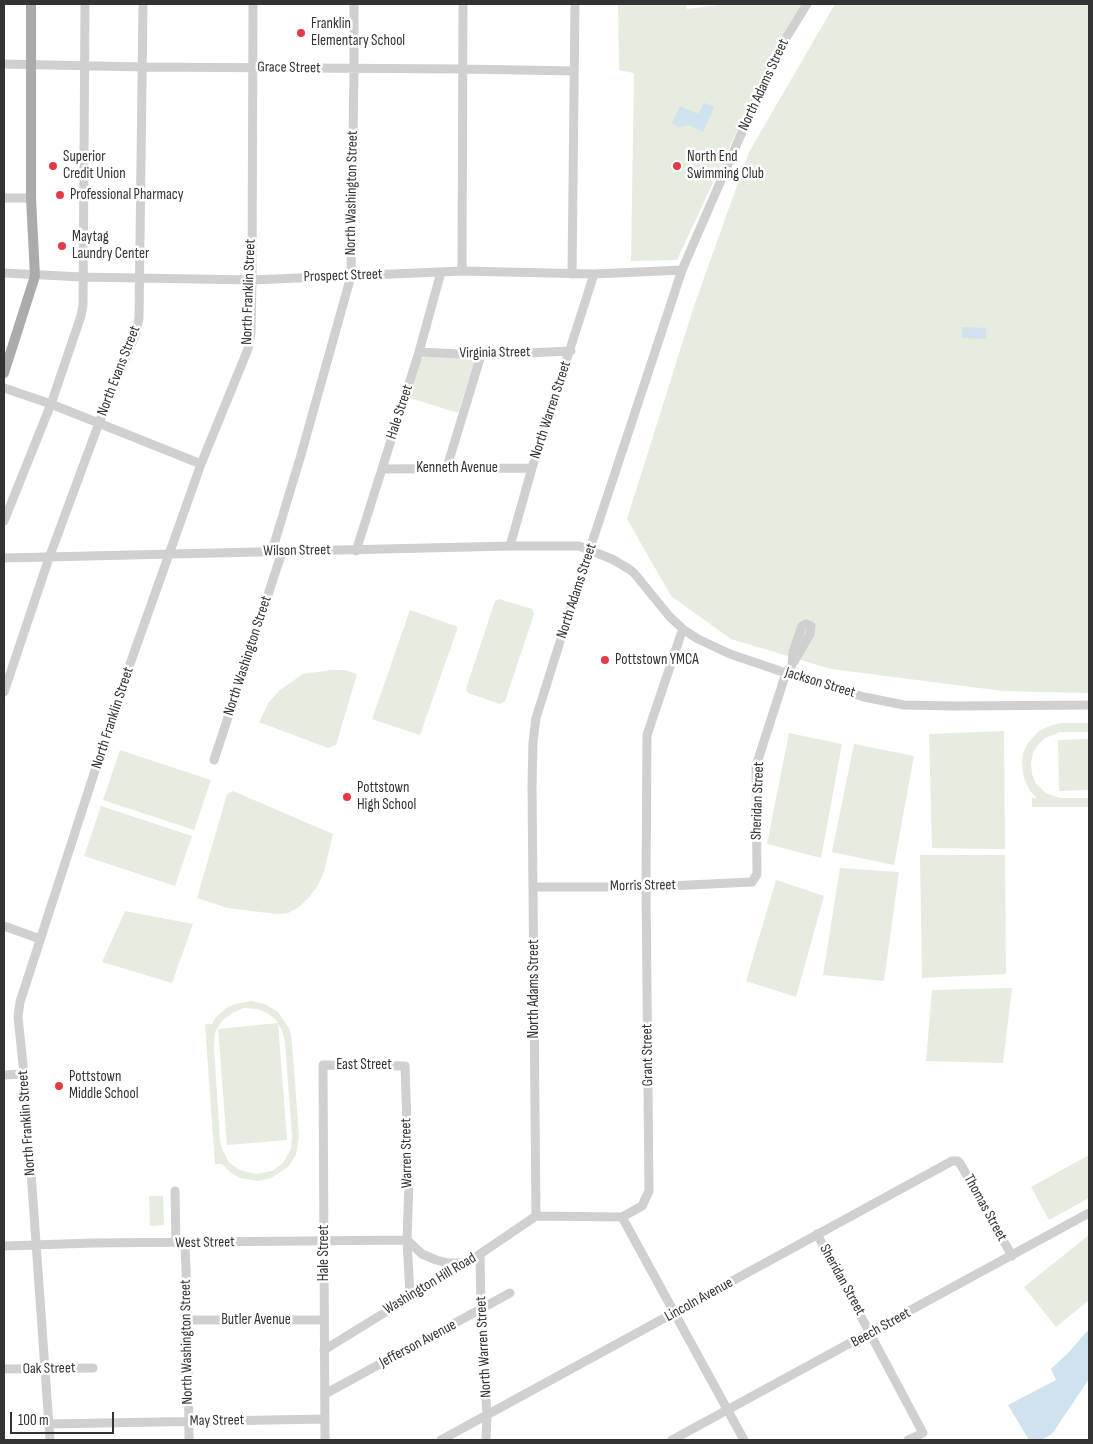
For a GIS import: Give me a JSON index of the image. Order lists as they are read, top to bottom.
{
  "streets": {
    "street": [
      "Grace Street",
      "North Adams Street",
      "North Washington Street",
      "Prospect Street",
      "North Franklin Street",
      "Virginia Street",
      "North Evans Street",
      "North Warren Street",
      "Hale Street",
      "Kenneth Avenue",
      "Wilson Street",
      "Jackson Street",
      "Sheridan Street",
      "Morris Street",
      "Grant Street",
      "East Street",
      "Warren Street",
      "Thomas Street",
      "West Street",
      "Washington Hill Road",
      "Lincoln Avenue",
      "Butler Avenue",
      "Beech Street",
      "Jefferson Avenue",
      "Oak Street",
      "May Street"
    ]
  },
  "crossings": [
    ["Grace Street", "North Washington Street"],
    ["Grace Street", "North Franklin Street"],
    ["Grace Street", "North Evans Street"],
    ["North Adams Street", "Prospect Street"],
    ["North Adams Street", "Wilson Street"],
    ["North Adams Street", "Jackson Street"],
    ["North Adams Street", "Morris Street"],
    ["North Adams Street", "Washington Hill Road"],
    ["North Washington Street", "Prospect Street"],
    ["North Washington Street", "Wilson Street"],
    ["North Washington Street", "West Street"],
    ["North Washington Street", "Butler Avenue"],
    ["North Washington Street", "May Street"],
    ["Prospect Street", "North Franklin Street"],
    ["Prospect Street", "North Evans Street"],
    ["Prospect Street", "North Warren Street"],
    ["Prospect Street", "Hale Street"],
    ["North Franklin Street", "Wilson Street"],
    ["North Franklin Street", "West Street"],
    ["North Franklin Street", "Oak Street"],
    ["North Franklin Street", "May Street"],
    ["Virginia Street", "North Warren Street"],
    ["Virginia Street", "Hale Street"],
    ["North Evans Street", "Wilson Street"],
    ["North Warren Street", "Kenneth Avenue"],
    ["North Warren Street", "Wilson Street"],
    ["North Warren Street", "Washington Hill Road"],
    ["North Warren Street", "Lincoln Avenue"],
    ["North Warren Street", "Jefferson Avenue"],
    ["Hale Street", "Kenneth Avenue"],
    ["Hale Street", "Wilson Street"],
    ["Hale Street", "East Street"],
    ["Hale Street", "West Street"],
    ["Hale Street", "Washington Hill Road"],
    ["Hale Street", "Butler Avenue"],
    ["Hale Street", "Jefferson Avenue"],
    ["Hale Street", "May Street"],
    ["Wilson Street", "Jackson Street"],
    ["Jackson Street", "Sheridan Street"],
    ["Jackson Street", "Grant Street"],
    ["Sheridan Street", "Morris Street"],
    ["Sheridan Street", "Lincoln Avenue"],
    ["Sheridan Street", "Beech Street"],
    ["Morris Street", "Grant Street"],
    ["East Street", "Warren Street"],
    ["Warren Street", "West Street"],
    ["Warren Street", "Washington Hill Road"],
    ["Thomas Street", "Lincoln Avenue"],
    ["Thomas Street", "Beech Street"]
  ],
  "places": [
    "Franklin Elementary School",
    "Superior Credit Union",
    "North End Swimming Club",
    "Professional Pharmacy",
    "Maytag Laundry Center",
    "Pottstown YMCA",
    "Pottstown High School",
    "Pottstown Middle School"
  ],
  "scale_bar": "100 m"
}
